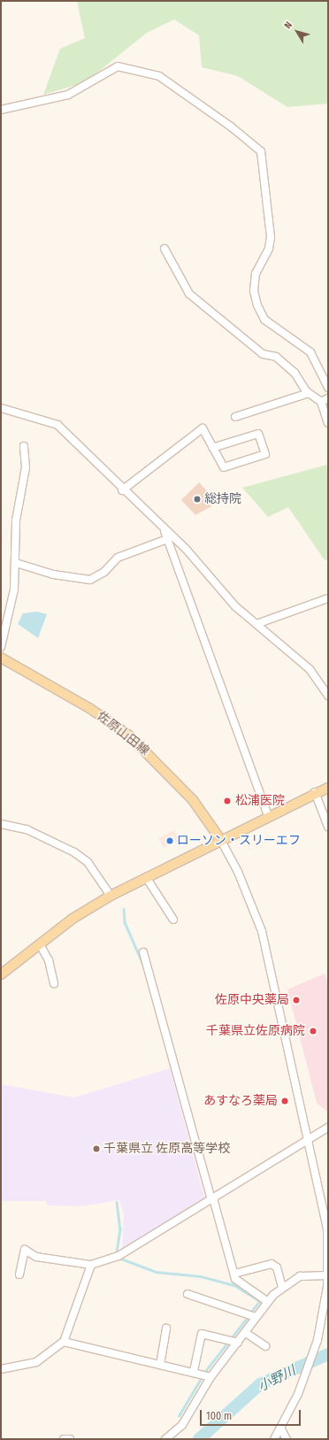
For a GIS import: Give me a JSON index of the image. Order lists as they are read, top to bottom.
{
  "streets": {
    "main road": ["佐原山田線"]
  },
  "water": ["小野川"],
  "places": [
    "総持院",
    "松浦医院",
    "ローソン・スリーエフ",
    "佐原中央薬局",
    "千葉県立佐原病院",
    "あすなろ薬局",
    "千葉県立 佐原高等学校"
  ],
  "scale_bar": "100 m",
  "north": "top left"
}
